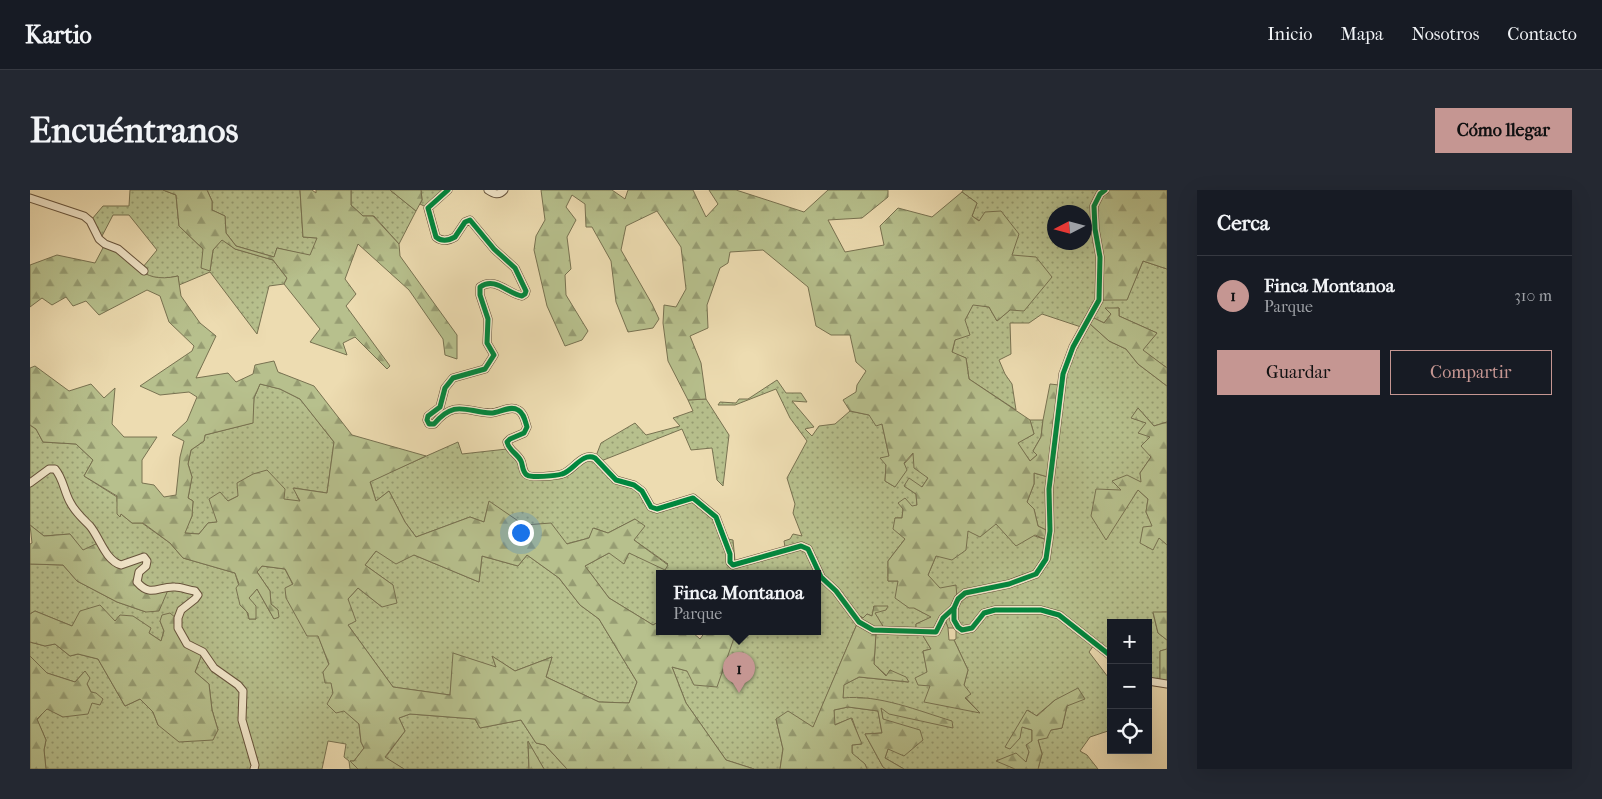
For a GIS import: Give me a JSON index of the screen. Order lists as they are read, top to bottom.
{
  "north": "left",
  "page": {
    "header": "Kartio",
    "nav": [
      "Inicio",
      "Mapa",
      "Nosotros",
      "Contacto"
    ],
    "buttons": [
      "Cómo llegar",
      ["Guardar", "Compartir"]
    ],
    "title": "Encuéntranos",
    "heading": "Cerca",
    "list": [
      {
        "mark": "1",
        "name": "Finca Montanoa",
        "note": "Parque",
        "value": "310 m"
      }
    ],
    "popup": ["Finca Montanoa", "Parque"],
    "map_buttons": ["+", "−"],
    "pins": "1"
  }
}
